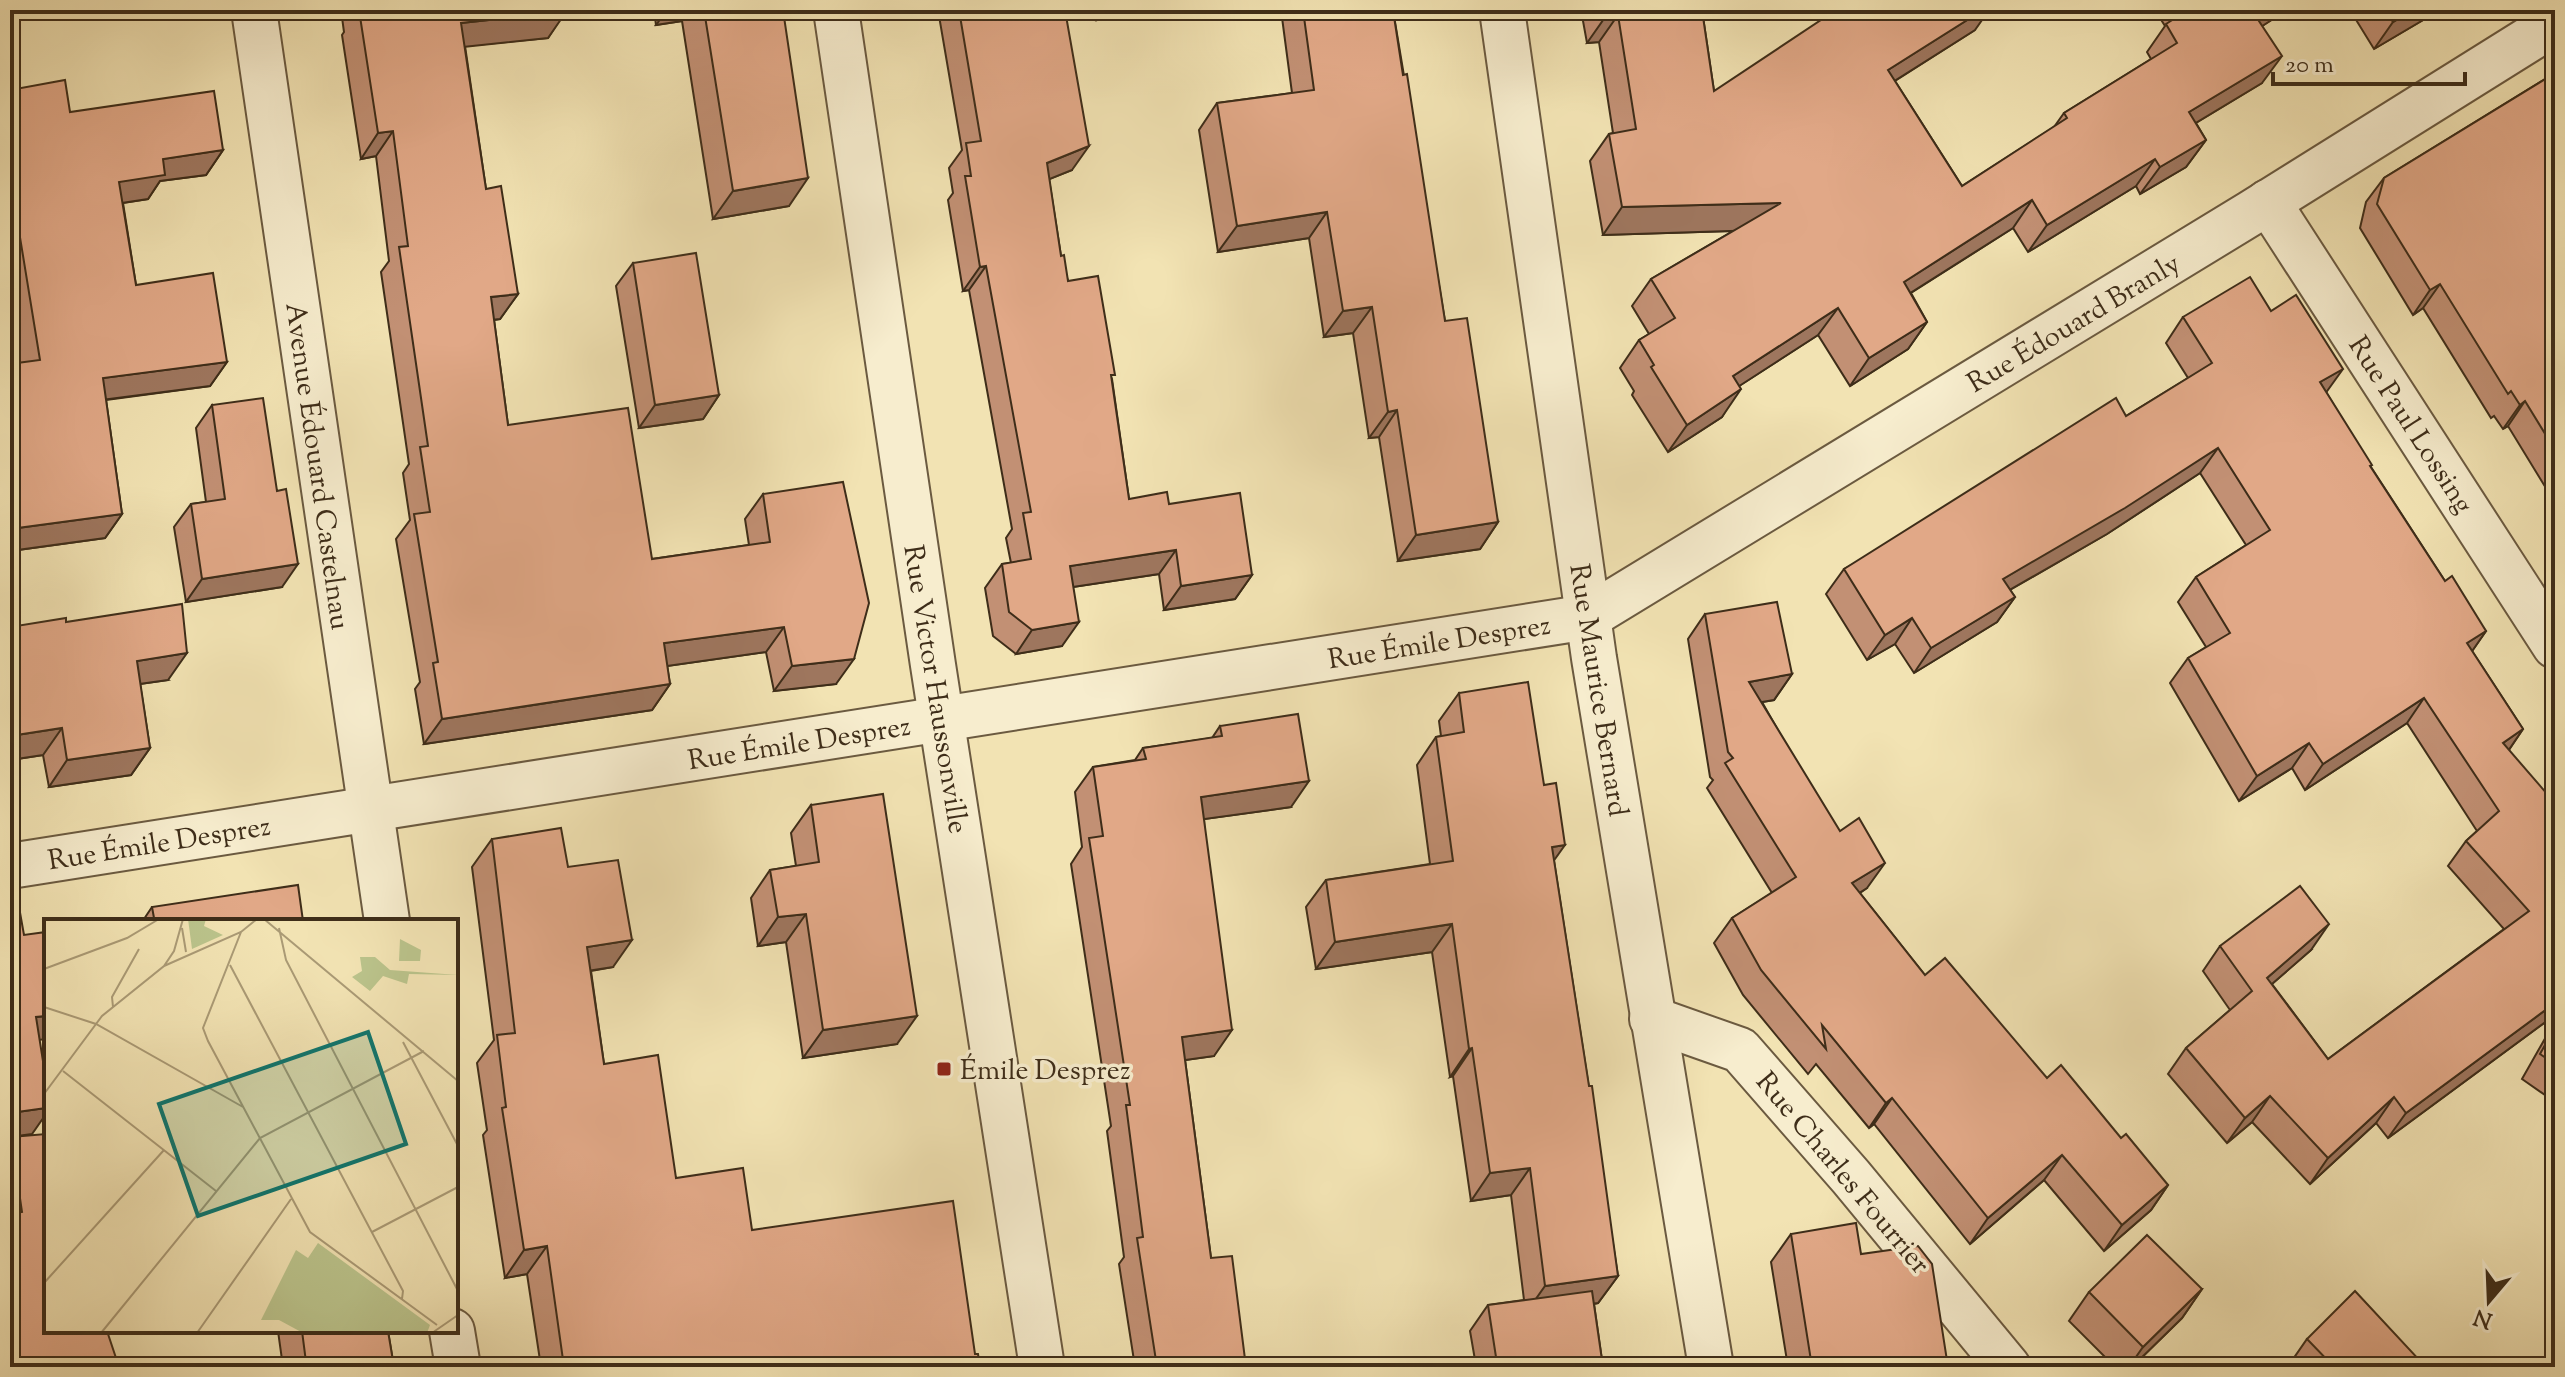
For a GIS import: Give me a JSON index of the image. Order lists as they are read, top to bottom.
{
  "streets": {
    "street": [
      "Rue Édouard Branly",
      "Rue Paul Lossing",
      "Avenue Édouard Castelnau",
      "Rue Émile Desprez",
      "Rue Victor Haussonville",
      "Rue Maurice Bernard",
      "Rue Charles Fourrier"
    ]
  },
  "crossings": [
    ["Rue Édouard Branly", "Rue Paul Lossing"],
    ["Rue Édouard Branly", "Rue Émile Desprez"],
    ["Rue Édouard Branly", "Rue Maurice Bernard"],
    ["Avenue Édouard Castelnau", "Rue Émile Desprez"],
    ["Rue Émile Desprez", "Rue Victor Haussonville"],
    ["Rue Émile Desprez", "Rue Maurice Bernard"],
    ["Rue Maurice Bernard", "Rue Charles Fourrier"]
  ],
  "places": {
    "transit": ["Émile Desprez"]
  },
  "scale_bar": "20 m",
  "north": "bottom"
}
